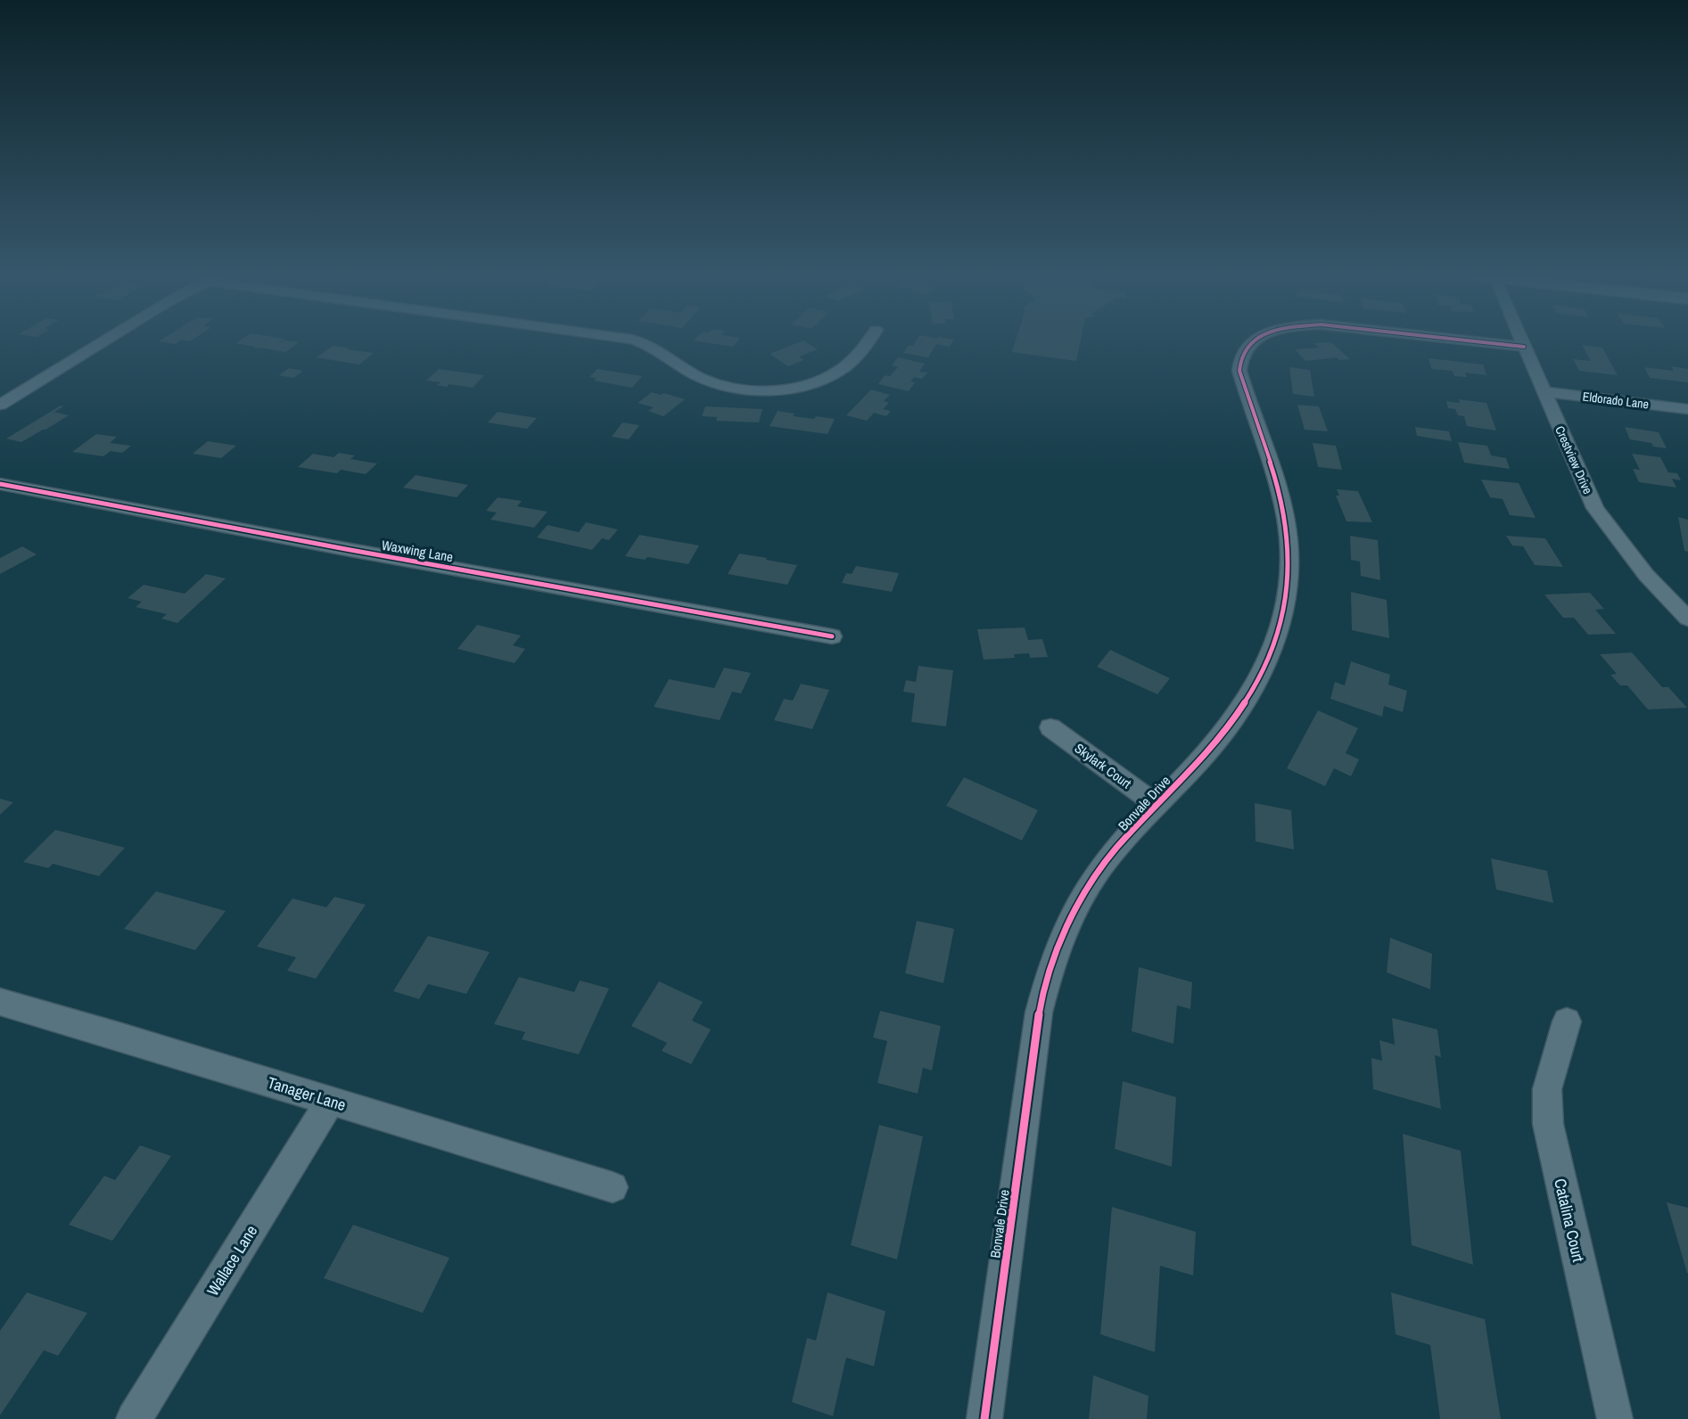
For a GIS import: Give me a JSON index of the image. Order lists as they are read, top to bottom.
{
  "streets": {
    "street": [
      "Eldorado Lane",
      "Crestview Drive",
      "Waxwing Lane",
      "Skylark Court",
      "Bonvale Drive",
      "Tanager Lane",
      "Catalina Court",
      "Wallace Lane"
    ]
  },
  "crossings": [
    ["Eldorado Lane", "Crestview Drive"],
    ["Crestview Drive", "Bonvale Drive"],
    ["Skylark Court", "Bonvale Drive"],
    ["Tanager Lane", "Wallace Lane"]
  ]
}
